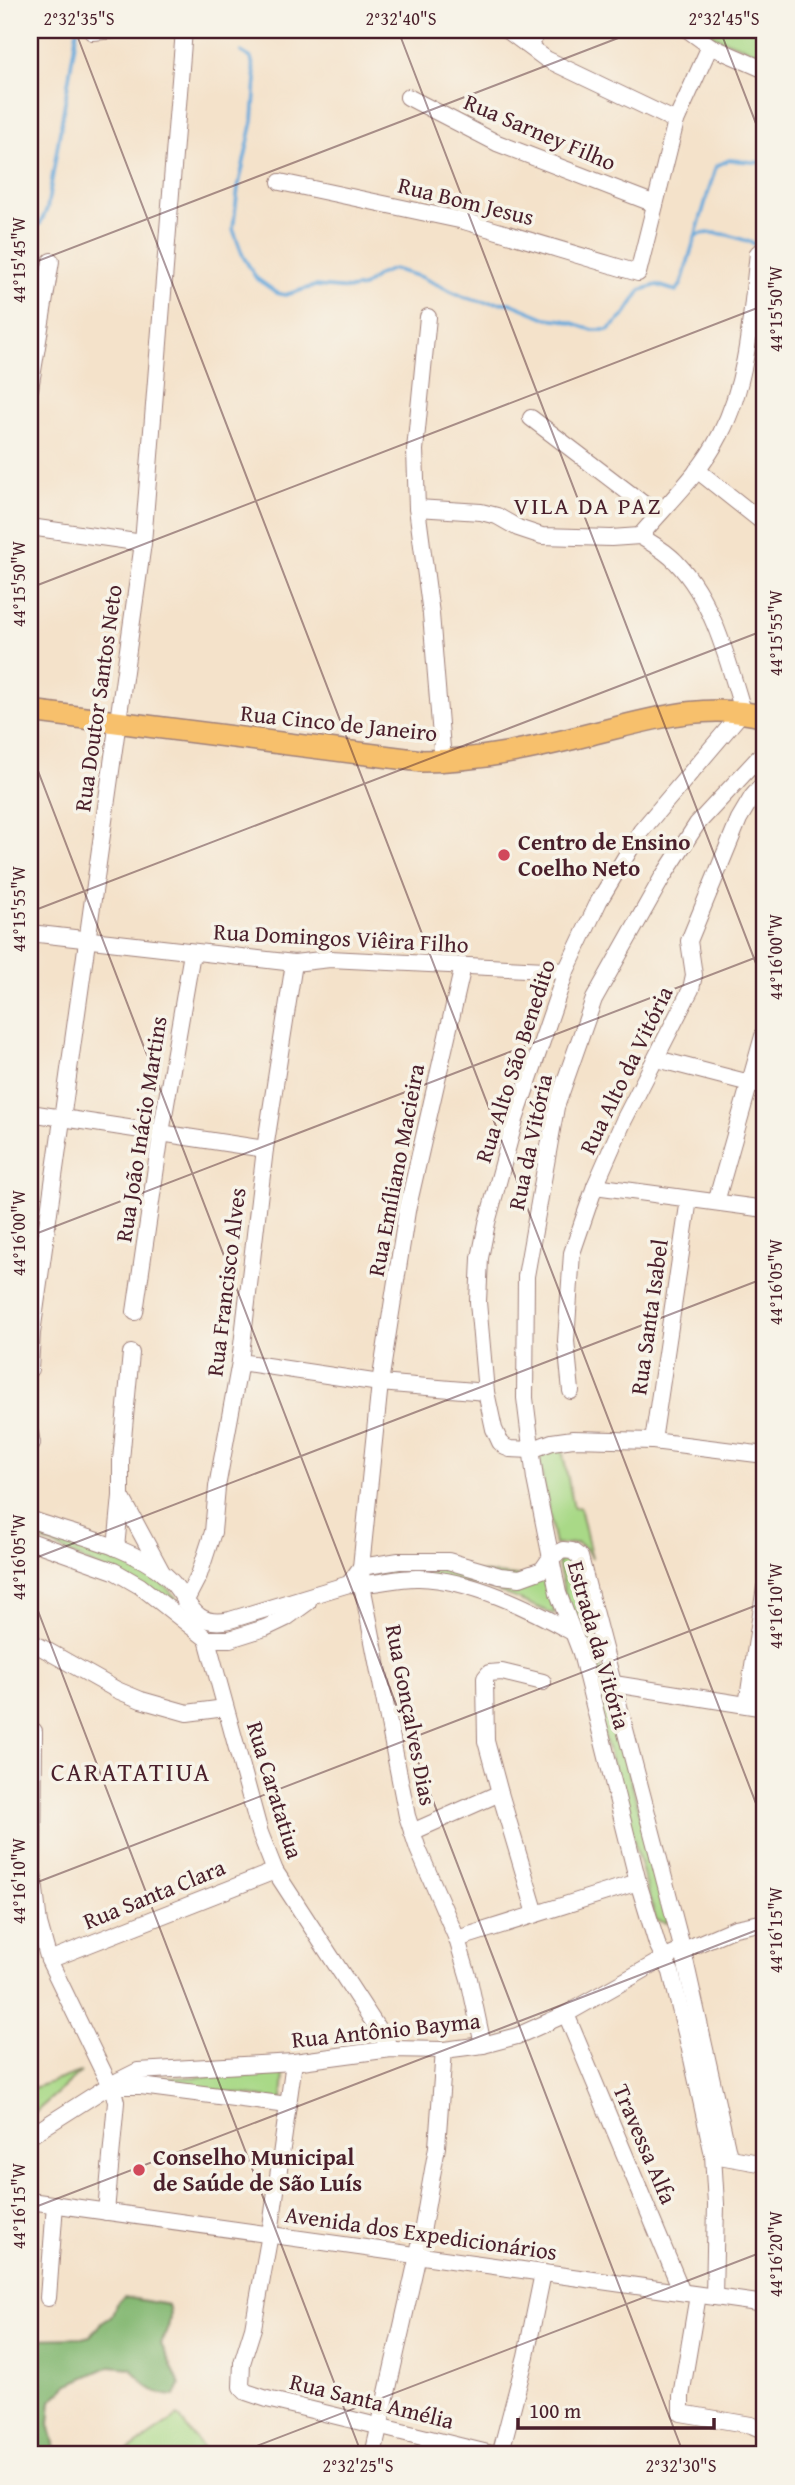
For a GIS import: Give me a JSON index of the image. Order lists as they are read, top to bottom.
{
  "streets": {
    "main road": ["Rua Cinco de Janeiro"],
    "street": [
      "Rua Sarney Filho",
      "Rua Bom Jesus",
      "Rua Doutor Santos Neto",
      "Rua Domingos Viêira Filho",
      "Rua Alto São Benedito",
      "Rua Alto da Vitória",
      "Rua João Inácio Martins",
      "Rua da Vitória",
      "Rua Emíliano Macieira",
      "Rua Francisco Alves",
      "Rua Santa Isabel",
      "Estrada da Vitória",
      "Rua Gonçalves Dias",
      "Rua Caratatiua",
      "Rua Santa Clara",
      "Rua Antônio Bayma",
      "Travessa Alfa",
      "Avenida dos Expedicionários",
      "Rua Santa Amélia"
    ]
  },
  "crossings": [
    ["Rua Sarney Filho", "Rua Bom Jesus"],
    ["Rua Doutor Santos Neto", "Rua Cinco de Janeiro"],
    ["Rua Doutor Santos Neto", "Rua Domingos Viêira Filho"],
    ["Rua Cinco de Janeiro", "Rua Alto São Benedito"],
    ["Rua Domingos Viêira Filho", "Rua Alto São Benedito"],
    ["Rua Domingos Viêira Filho", "Rua João Inácio Martins"],
    ["Rua Domingos Viêira Filho", "Rua Emíliano Macieira"],
    ["Rua Domingos Viêira Filho", "Rua Francisco Alves"],
    ["Rua Alto São Benedito", "Rua da Vitória"],
    ["Rua da Vitória", "Estrada da Vitória"],
    ["Rua Emíliano Macieira", "Rua Gonçalves Dias"],
    ["Estrada da Vitória", "Rua Antônio Bayma"],
    ["Estrada da Vitória", "Travessa Alfa"],
    ["Estrada da Vitória", "Avenida dos Expedicionários"],
    ["Rua Gonçalves Dias", "Rua Antônio Bayma"],
    ["Rua Caratatiua", "Rua Santa Clara"],
    ["Rua Caratatiua", "Rua Antônio Bayma"],
    ["Rua Antônio Bayma", "Travessa Alfa"],
    ["Travessa Alfa", "Avenida dos Expedicionários"],
    ["Avenida dos Expedicionários", "Rua Santa Amélia"]
  ],
  "districts": ["VILA DA PAZ", "CARATATIUA"],
  "places": ["Centro de Ensino Coelho Neto", "Conselho Municipal de Saúde de São Luís"],
  "scale_bar": "100 m",
  "coordinates": [
    "2°32'35\"S",
    "2°32'40\"S",
    "2°32'45\"S",
    "44°15'45\"W",
    "44°15'50\"W",
    "44°15'55\"W",
    "44°16'00\"W",
    "44°16'05\"W",
    "44°16'10\"W",
    "44°16'15\"W",
    "44°16'20\"W",
    "2°32'25\"S",
    "2°32'30\"S"
  ]
}
